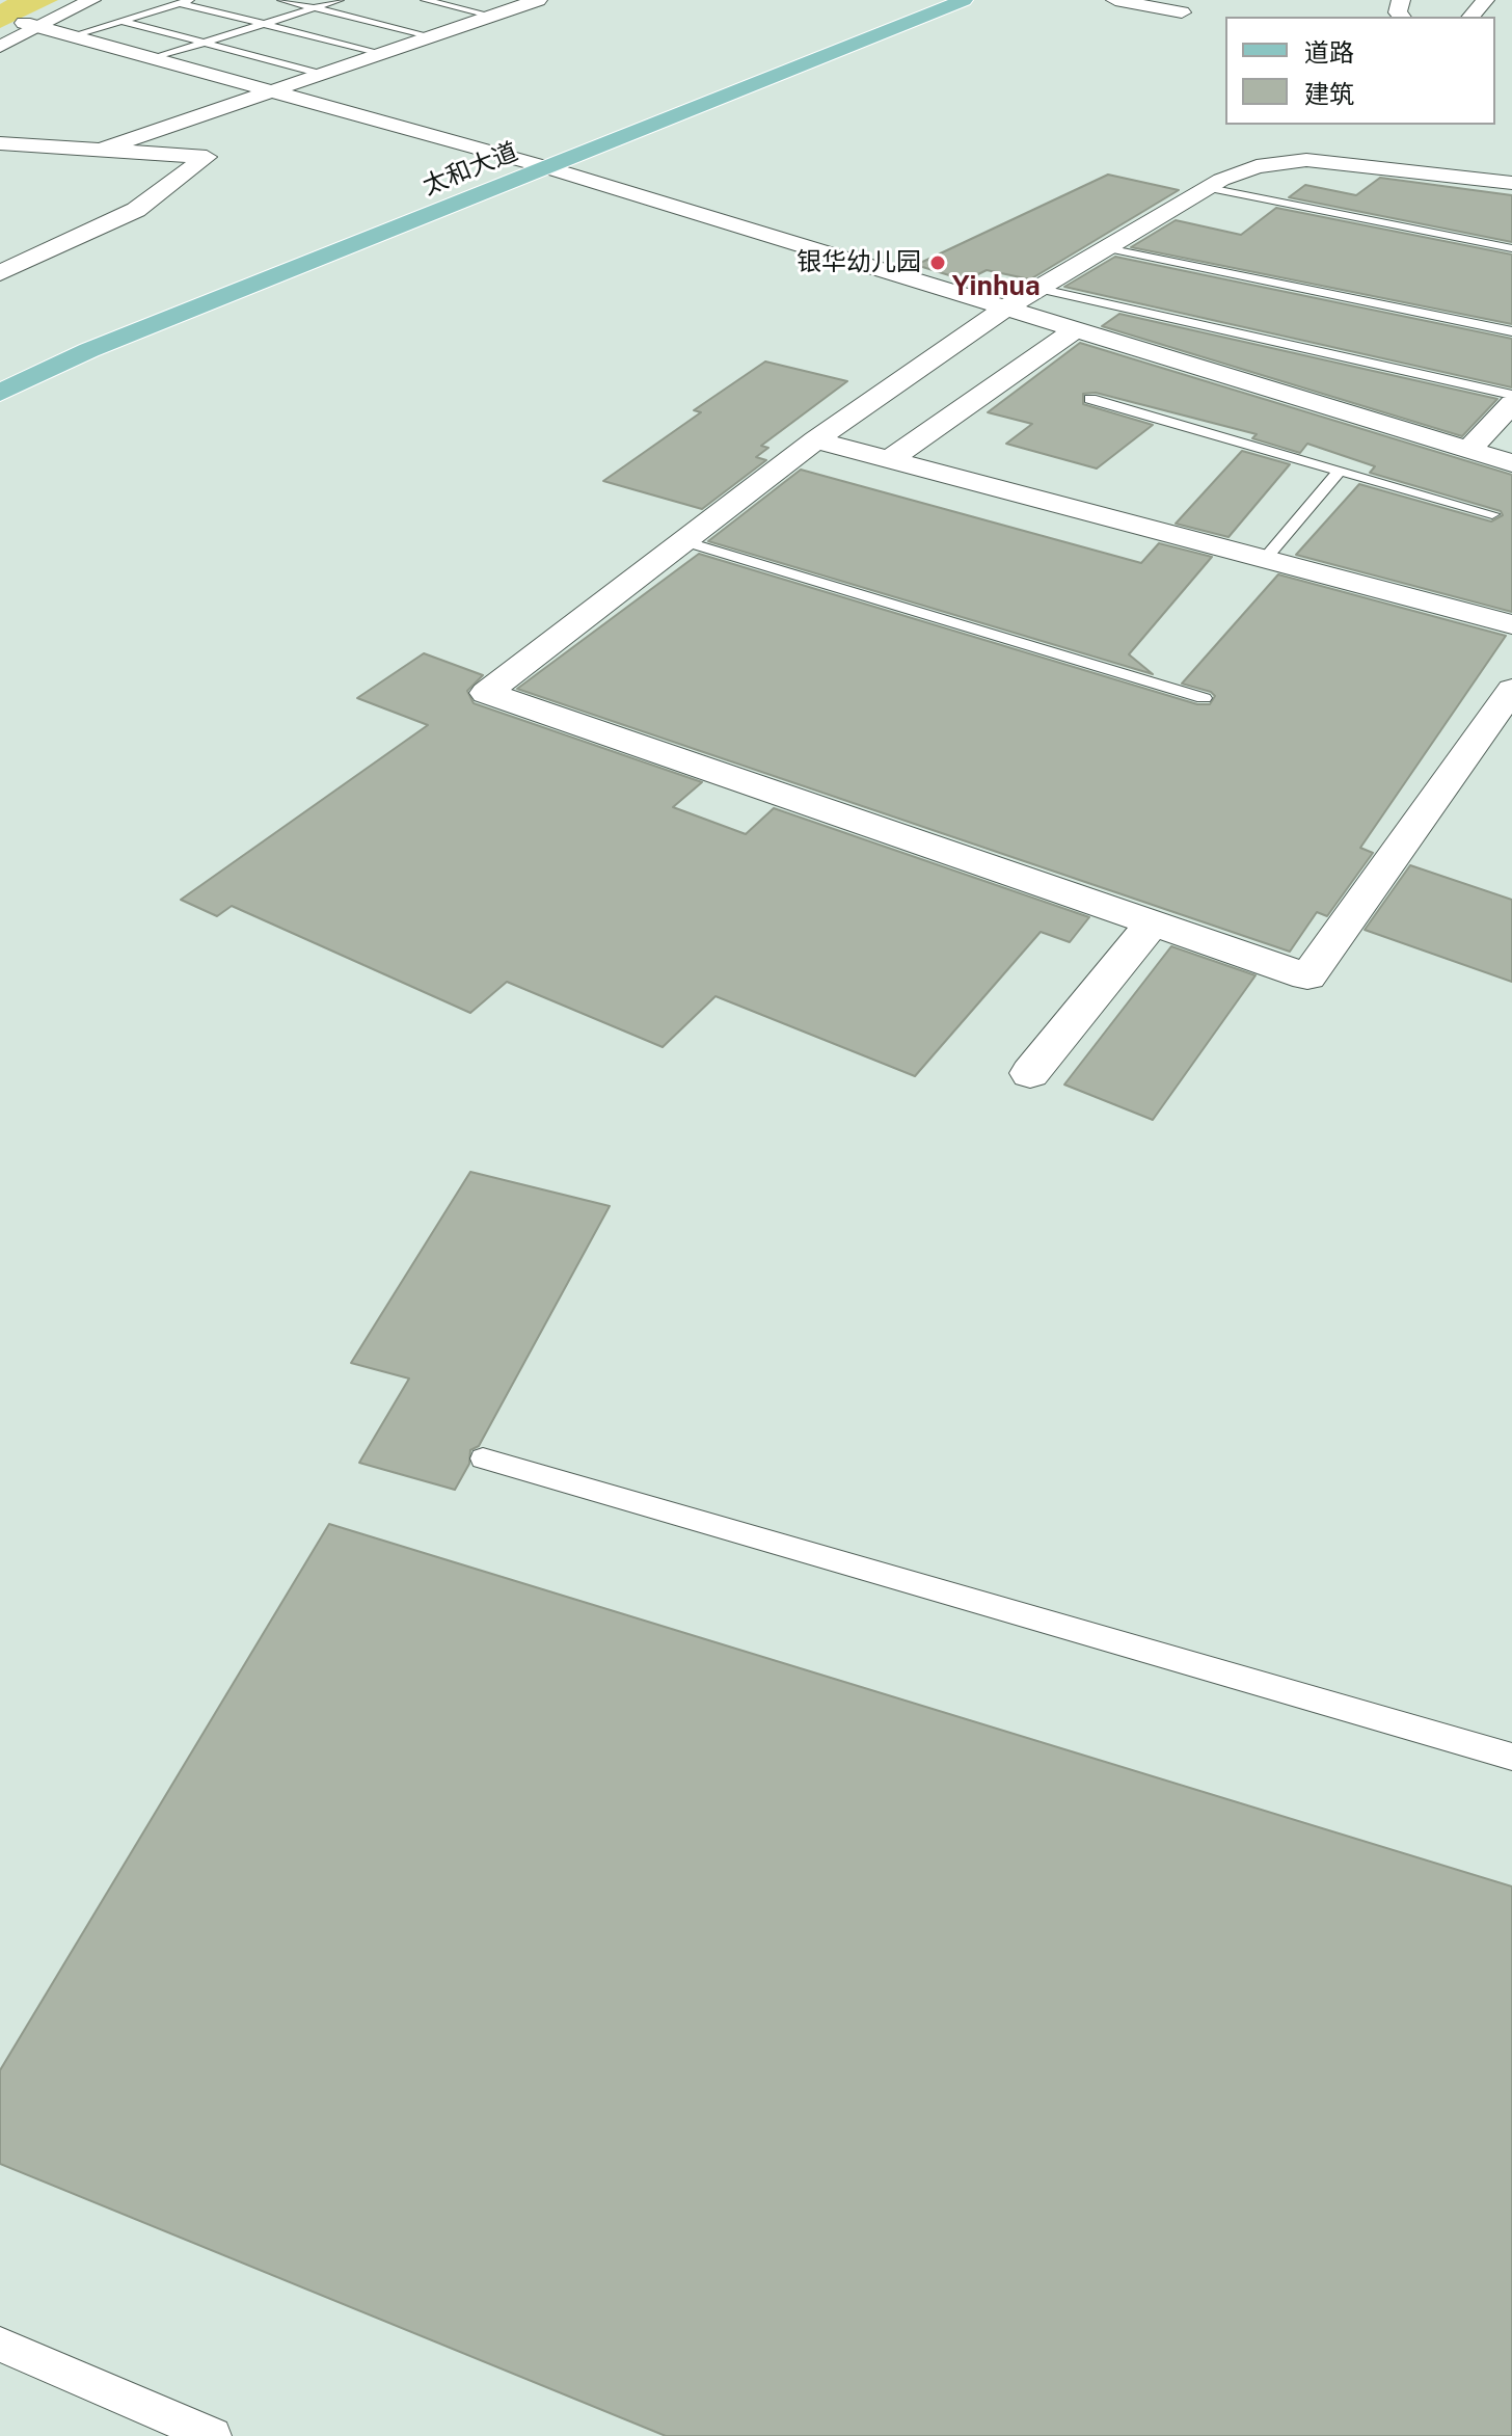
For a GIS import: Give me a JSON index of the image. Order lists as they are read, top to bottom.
{
  "streets": {
    "main road": ["太和大道"]
  },
  "districts": ["Yinhua"],
  "places": ["银华幼儿园"],
  "legend": ["道路", "建筑"]
}
